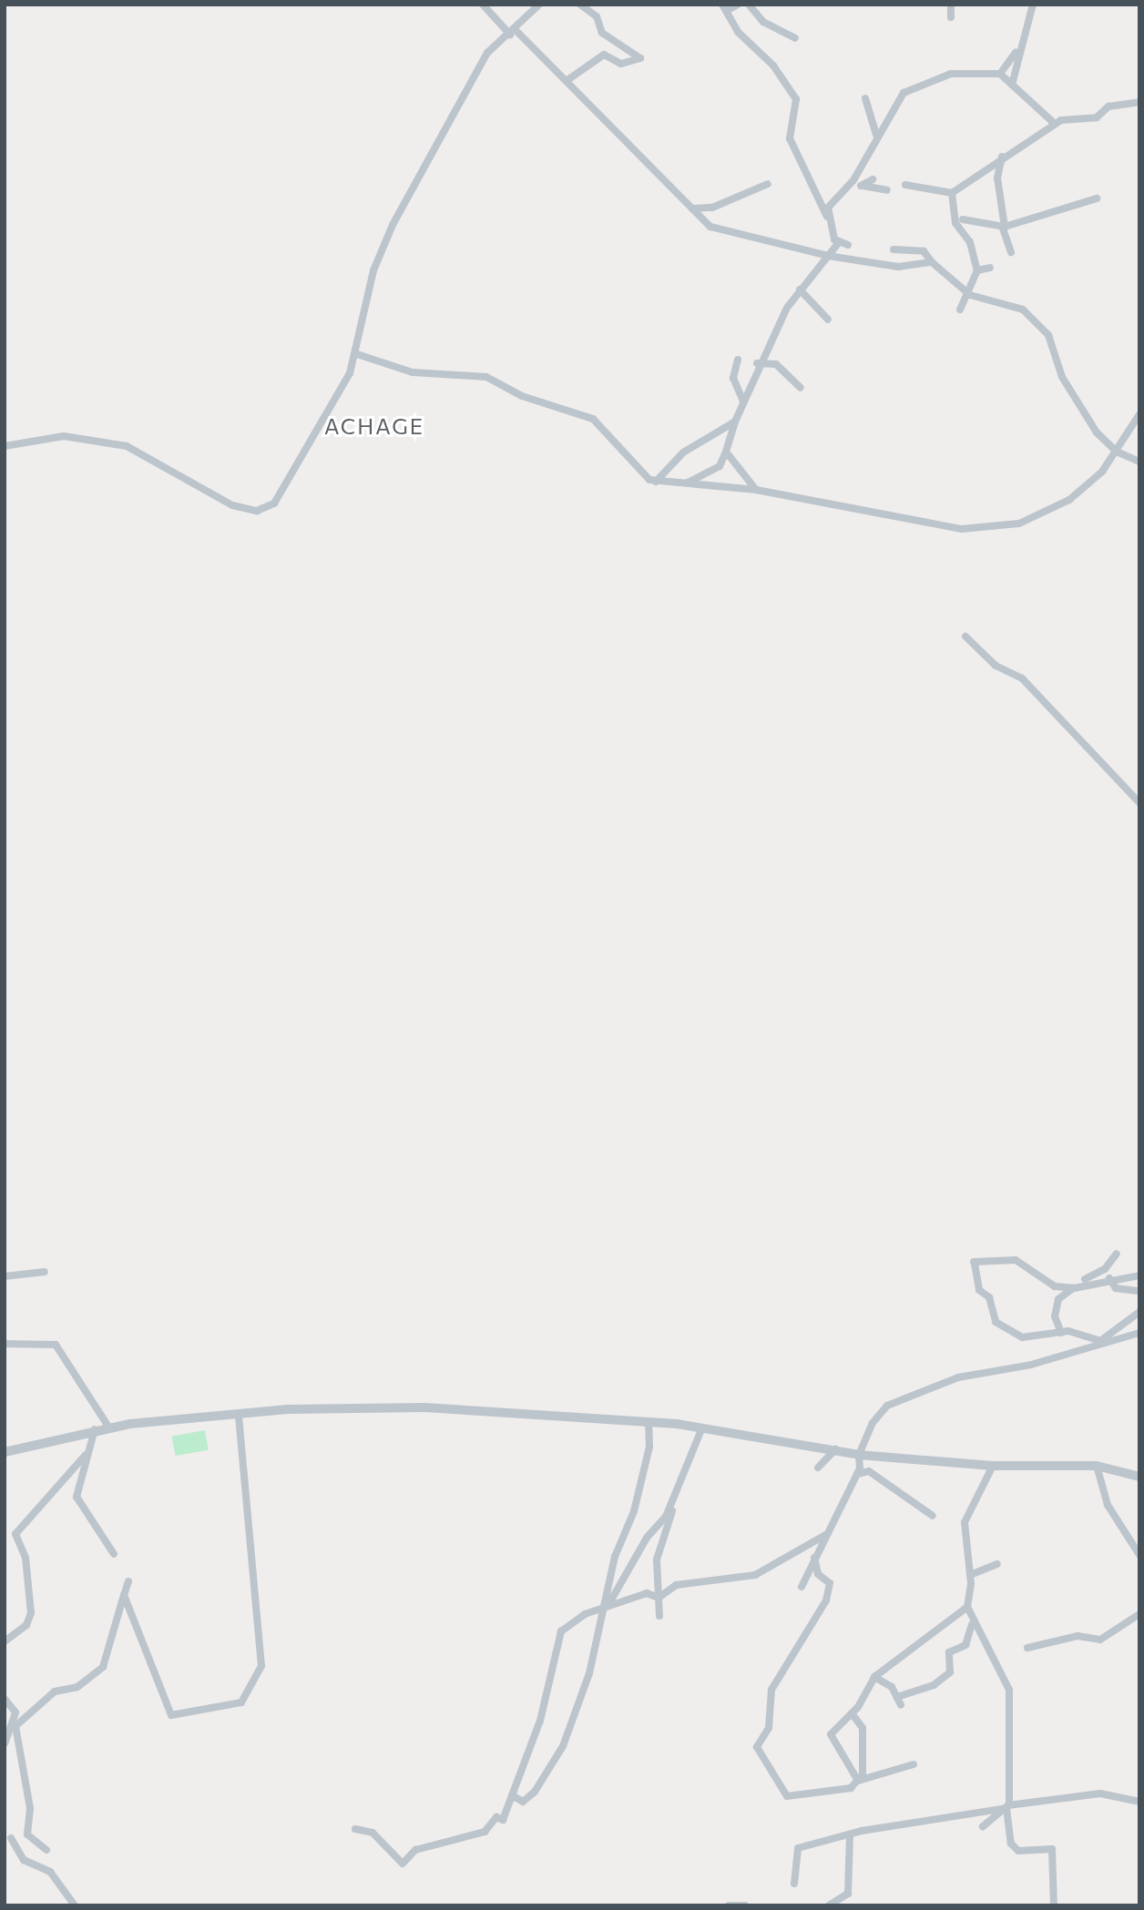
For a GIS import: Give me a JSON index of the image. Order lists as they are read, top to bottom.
{
  "districts": ["ACHAGE"]
}
